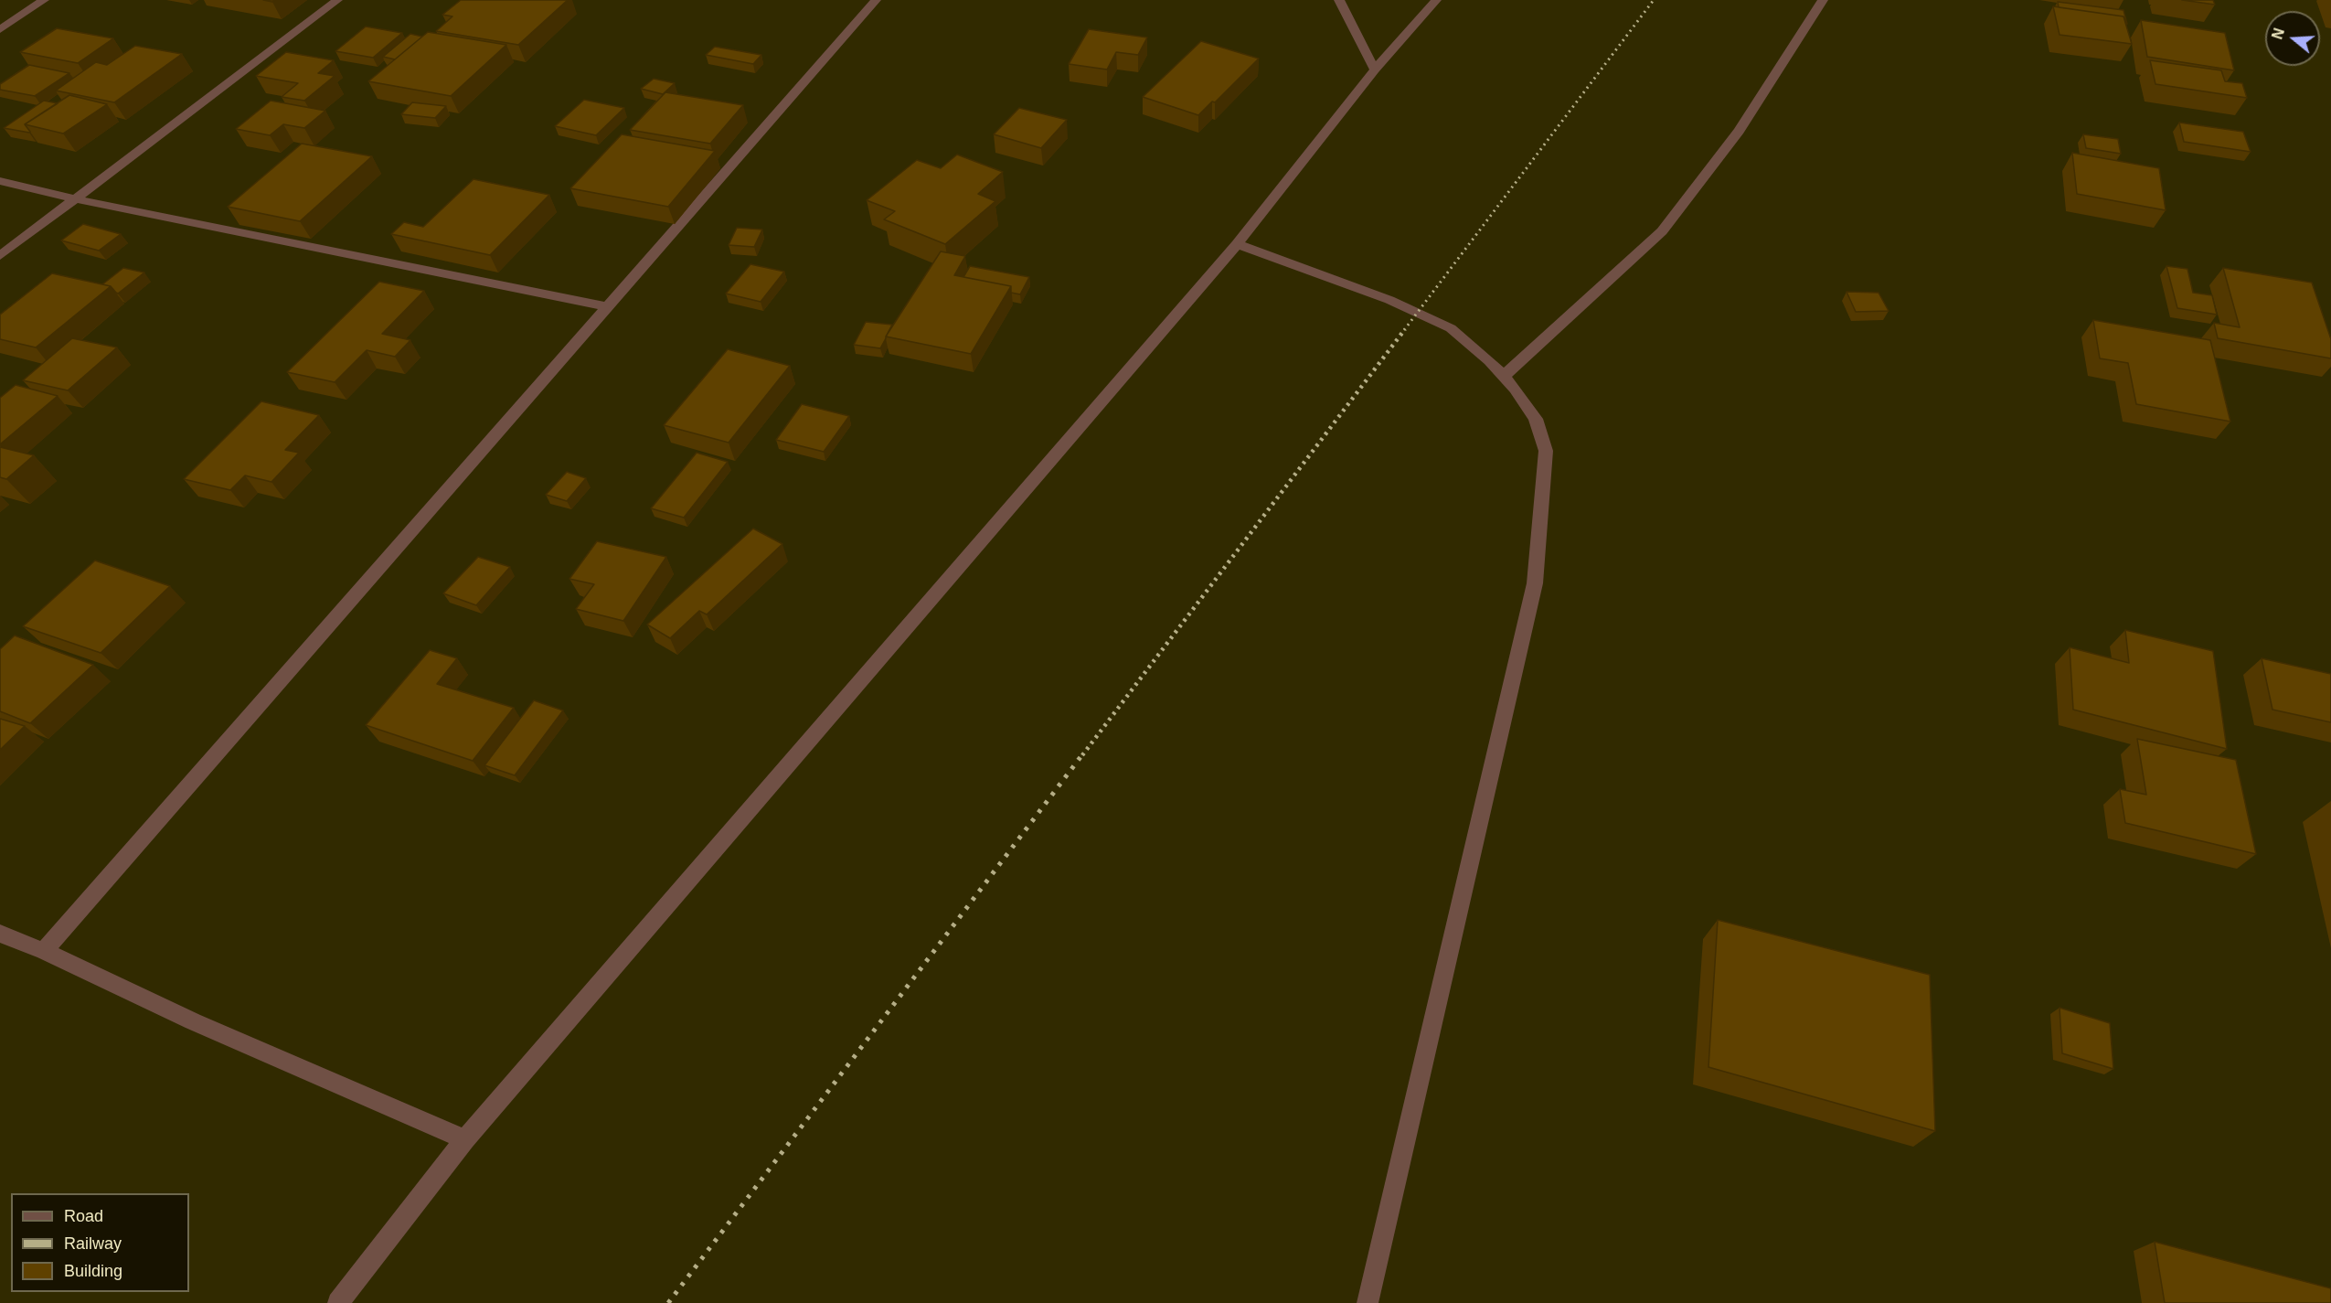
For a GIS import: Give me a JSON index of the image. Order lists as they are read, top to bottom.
{
  "legend": ["Road", "Railway", "Building"],
  "north": "left"
}
